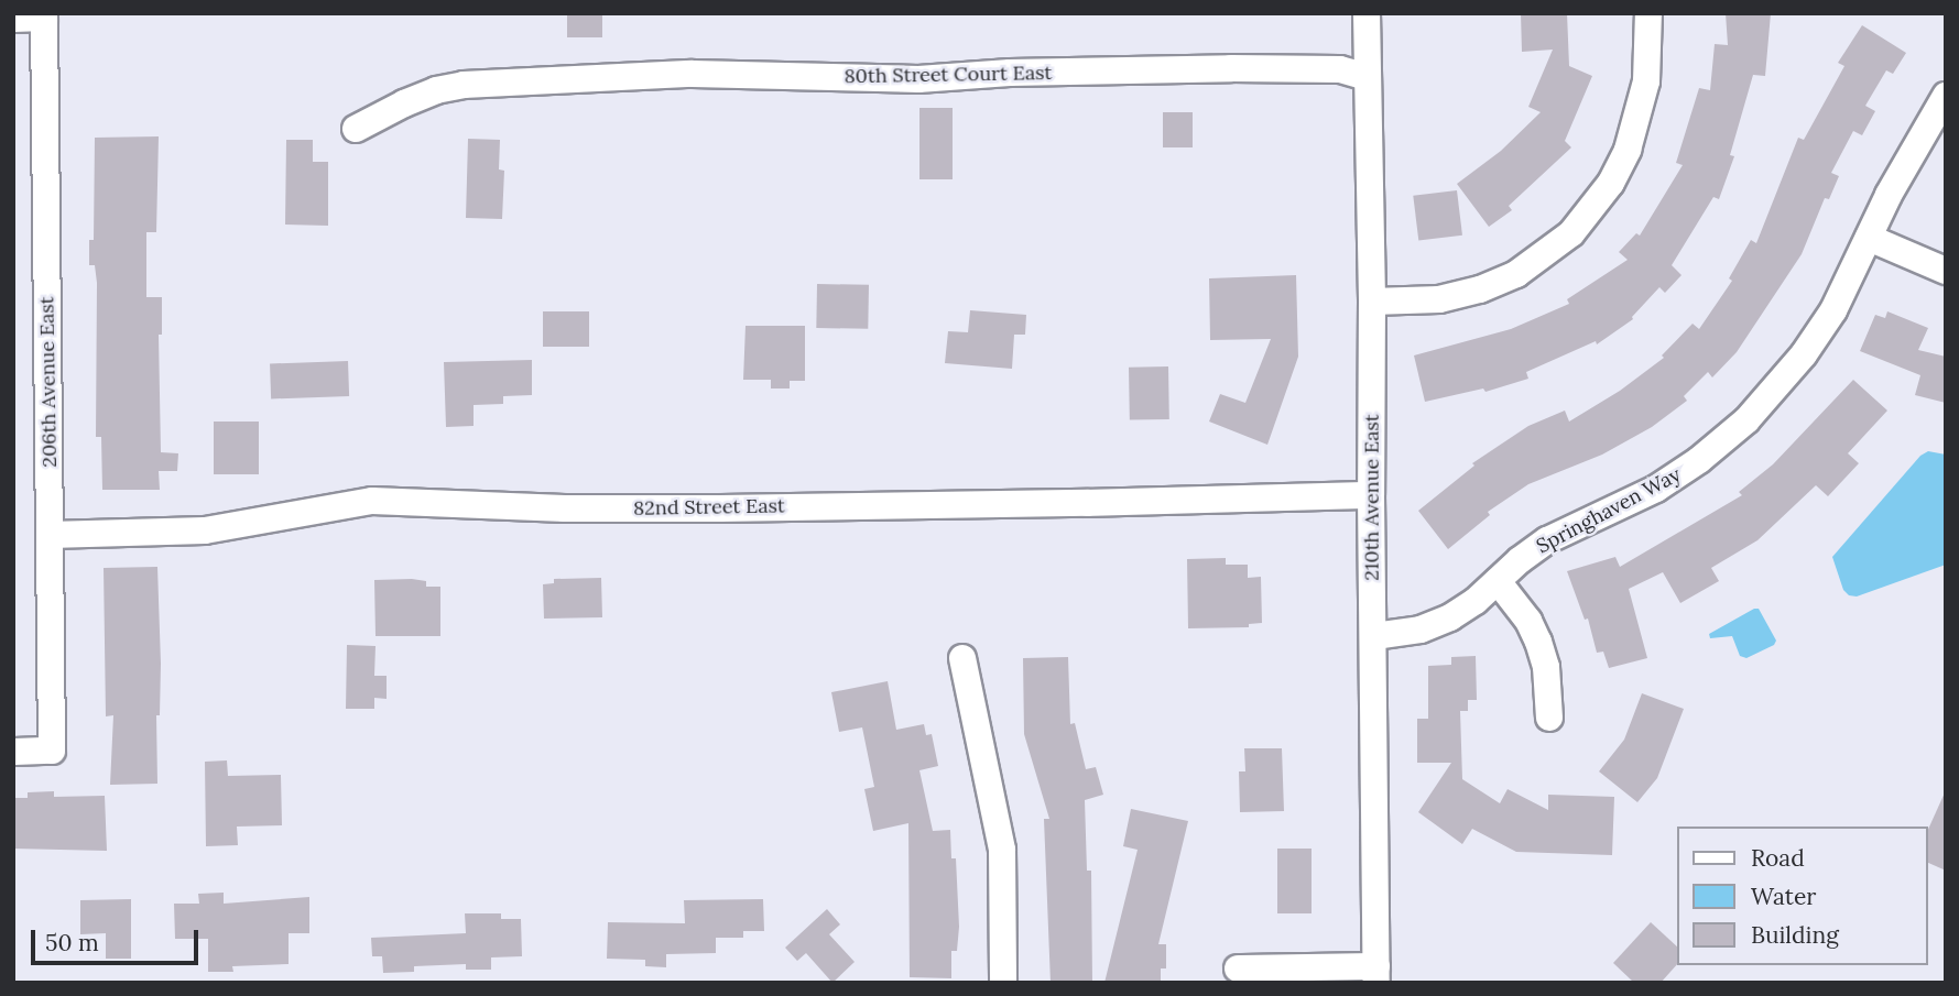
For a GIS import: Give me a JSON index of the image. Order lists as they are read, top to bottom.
{
  "streets": {
    "street": [
      "80th Street Court East",
      "206th Avenue East",
      "210th Avenue East",
      "82nd Street East",
      "Springhaven Way"
    ]
  },
  "crossings": [
    ["80th Street Court East", "210th Avenue East"],
    ["206th Avenue East", "82nd Street East"],
    ["210th Avenue East", "82nd Street East"],
    ["210th Avenue East", "Springhaven Way"]
  ],
  "legend": ["Road", "Water", "Building"],
  "scale_bar": "50 m"
}
